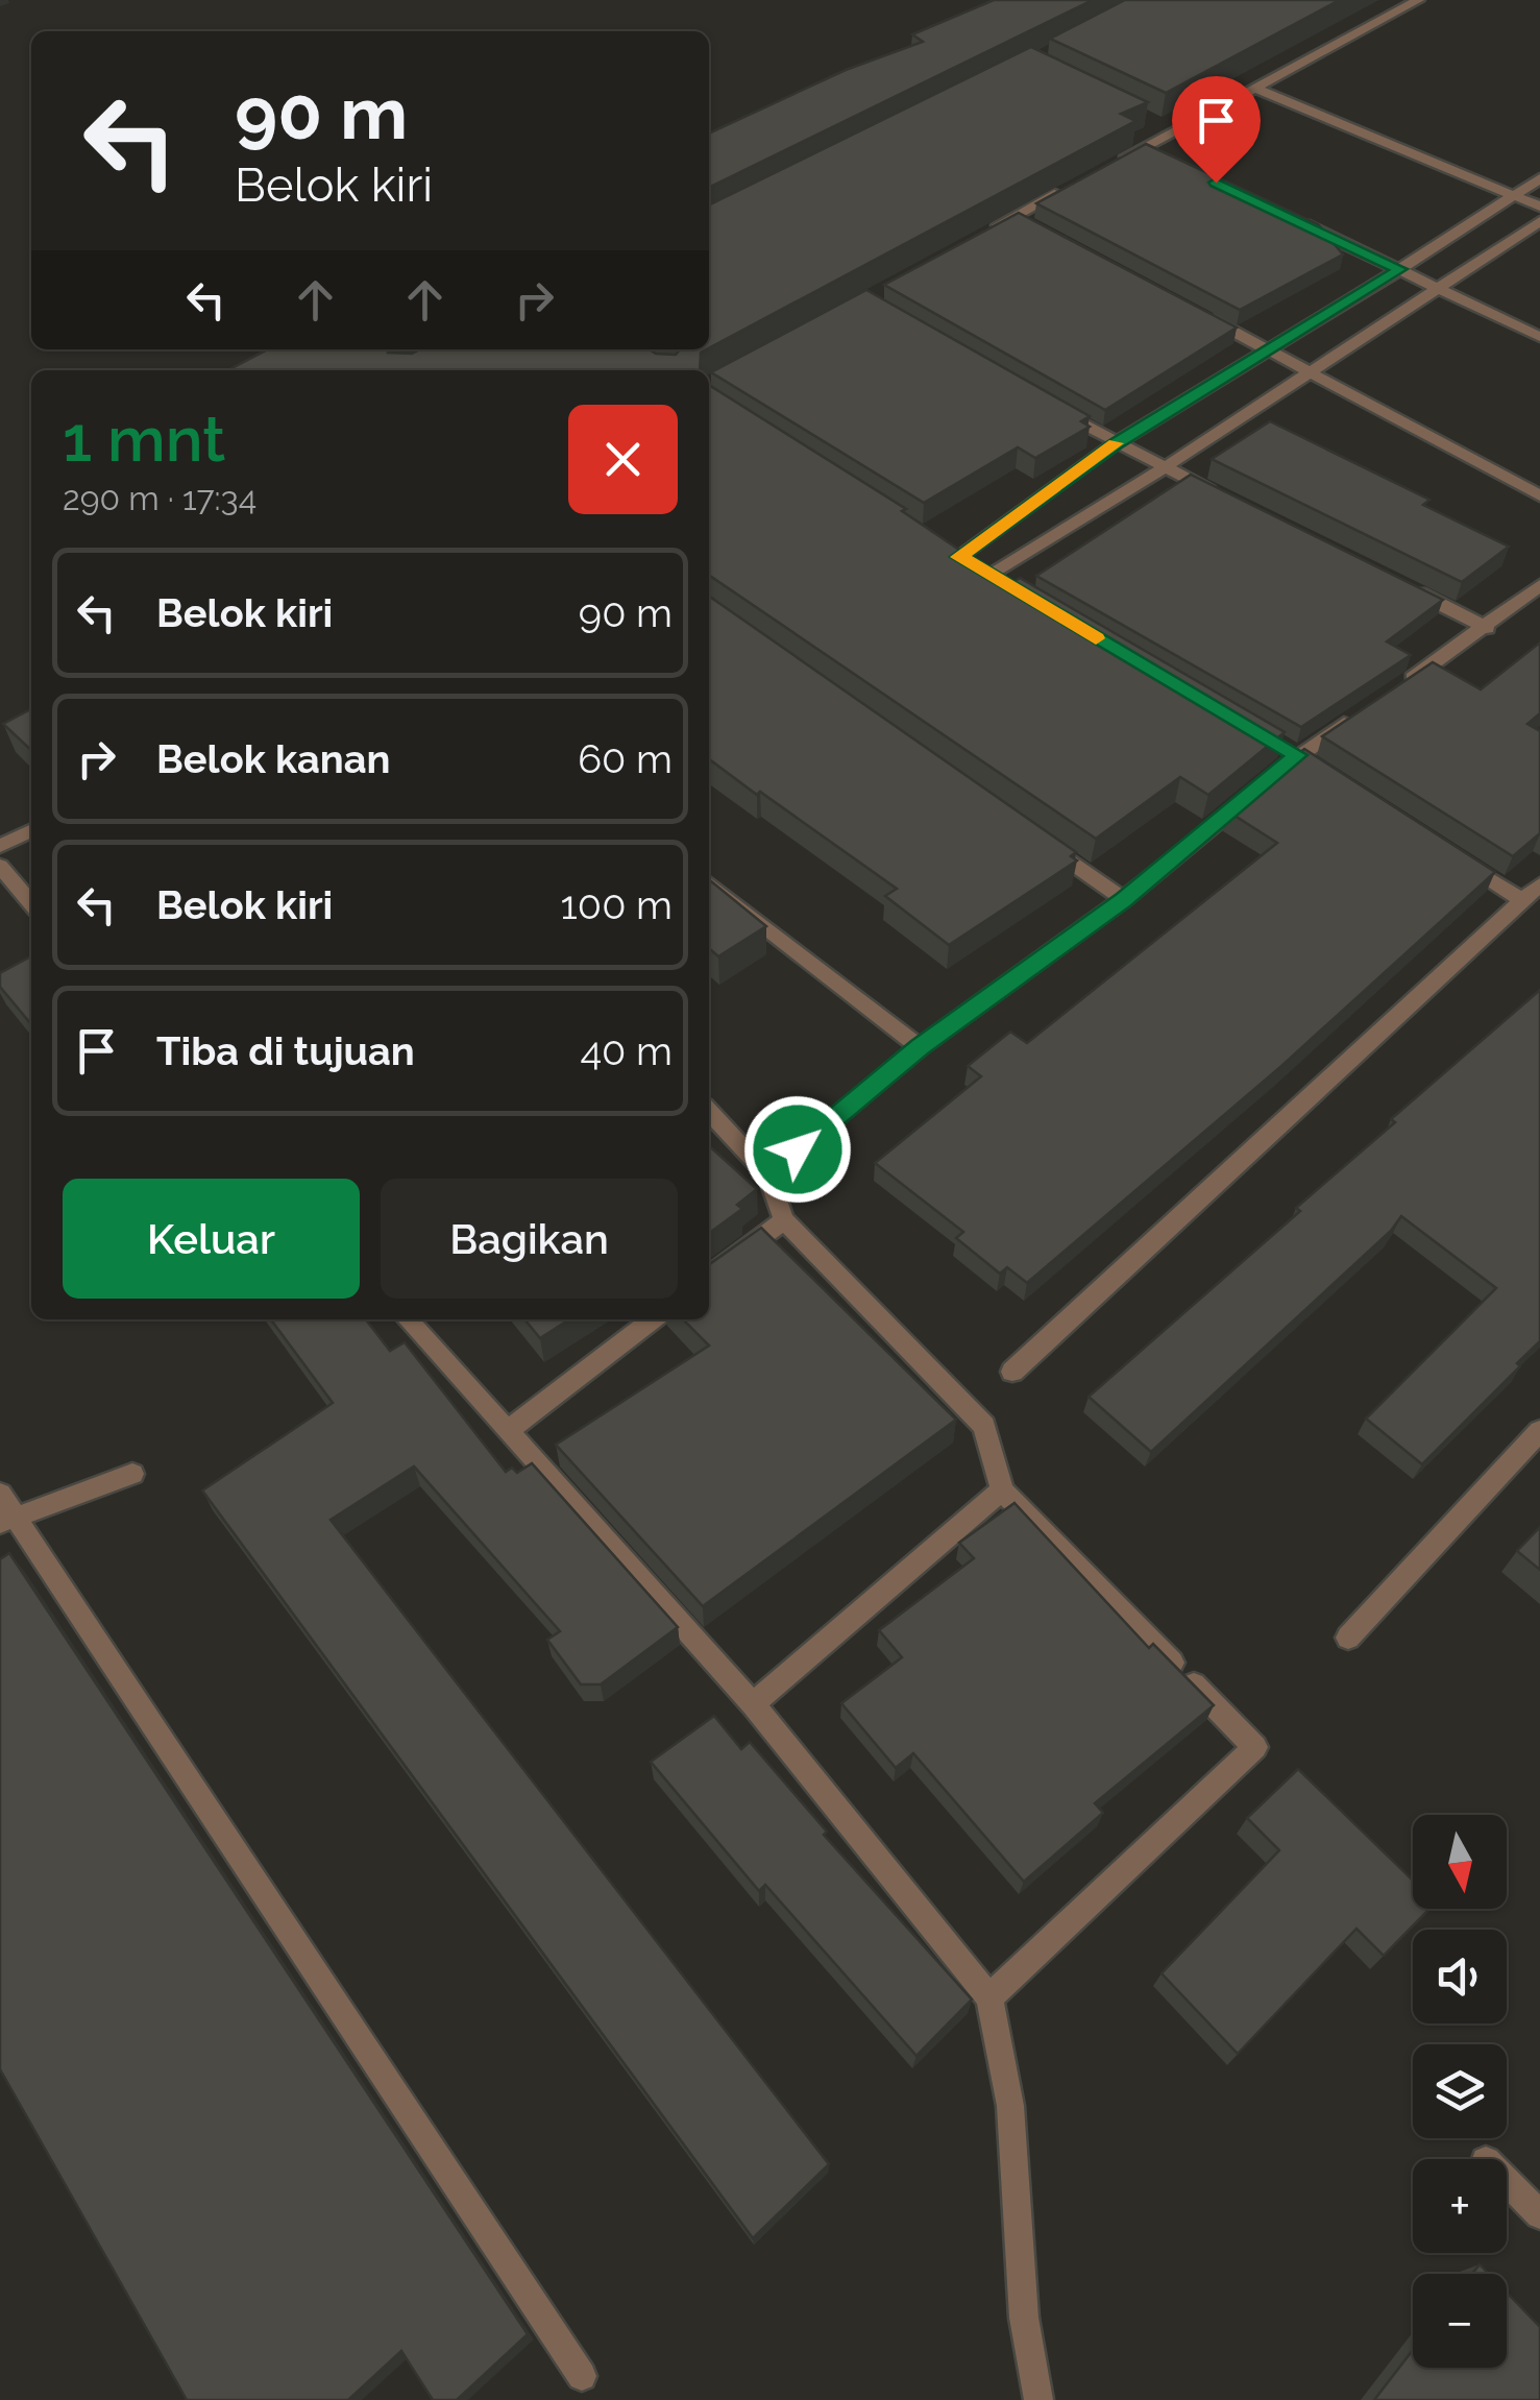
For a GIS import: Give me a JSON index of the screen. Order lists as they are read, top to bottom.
{
  "north": "bottom",
  "page": {
    "turn": ["90 m", "Belok kiri"],
    "heading": ["1 mnt", "290 m · 17:34"],
    "list": [
      {
        "name": "Belok kiri",
        "value": "90 m"
      },
      {
        "name": "Belok kanan",
        "value": "60 m"
      },
      {
        "name": "Belok kiri",
        "value": "100 m"
      },
      {
        "name": "Tiba di tujuan",
        "value": "40 m"
      }
    ],
    "buttons": ["Keluar", "Bagikan"],
    "map_buttons": ["+", "−"]
  }
}
